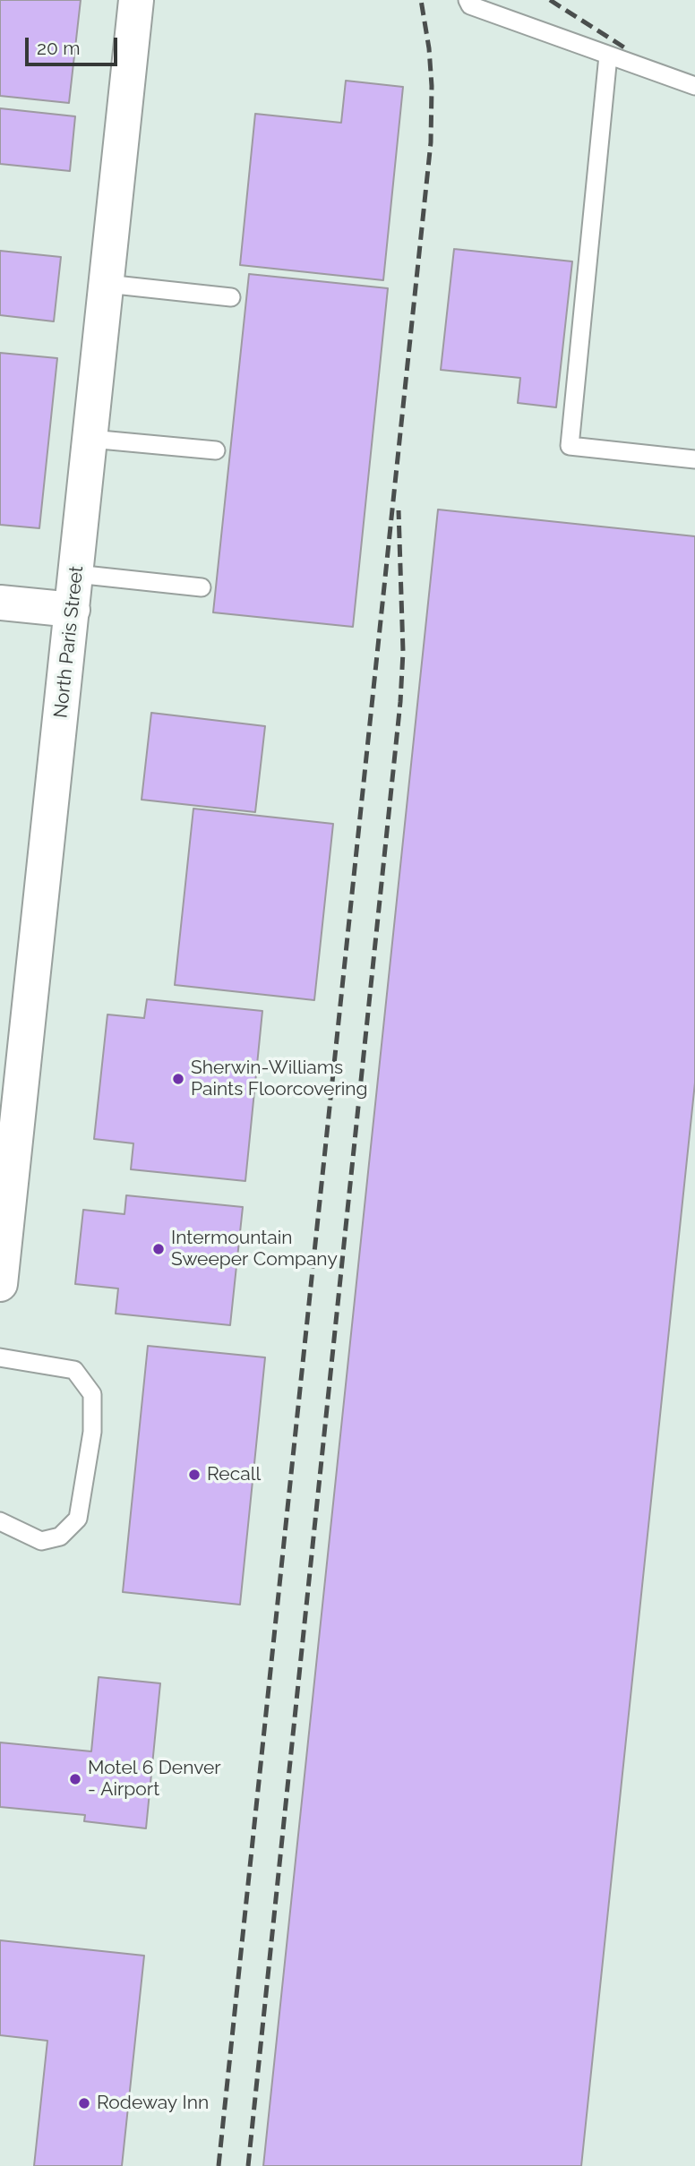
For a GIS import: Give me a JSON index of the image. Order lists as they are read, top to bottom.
{
  "streets": {
    "street": ["North Paris Street"]
  },
  "places": [
    "Sherwin-Williams Paints Floorcovering",
    "Intermountain Sweeper Company",
    "Recall",
    "Motel 6 Denver - Airport",
    "Rodeway Inn"
  ],
  "scale_bar": "20 m"
}
